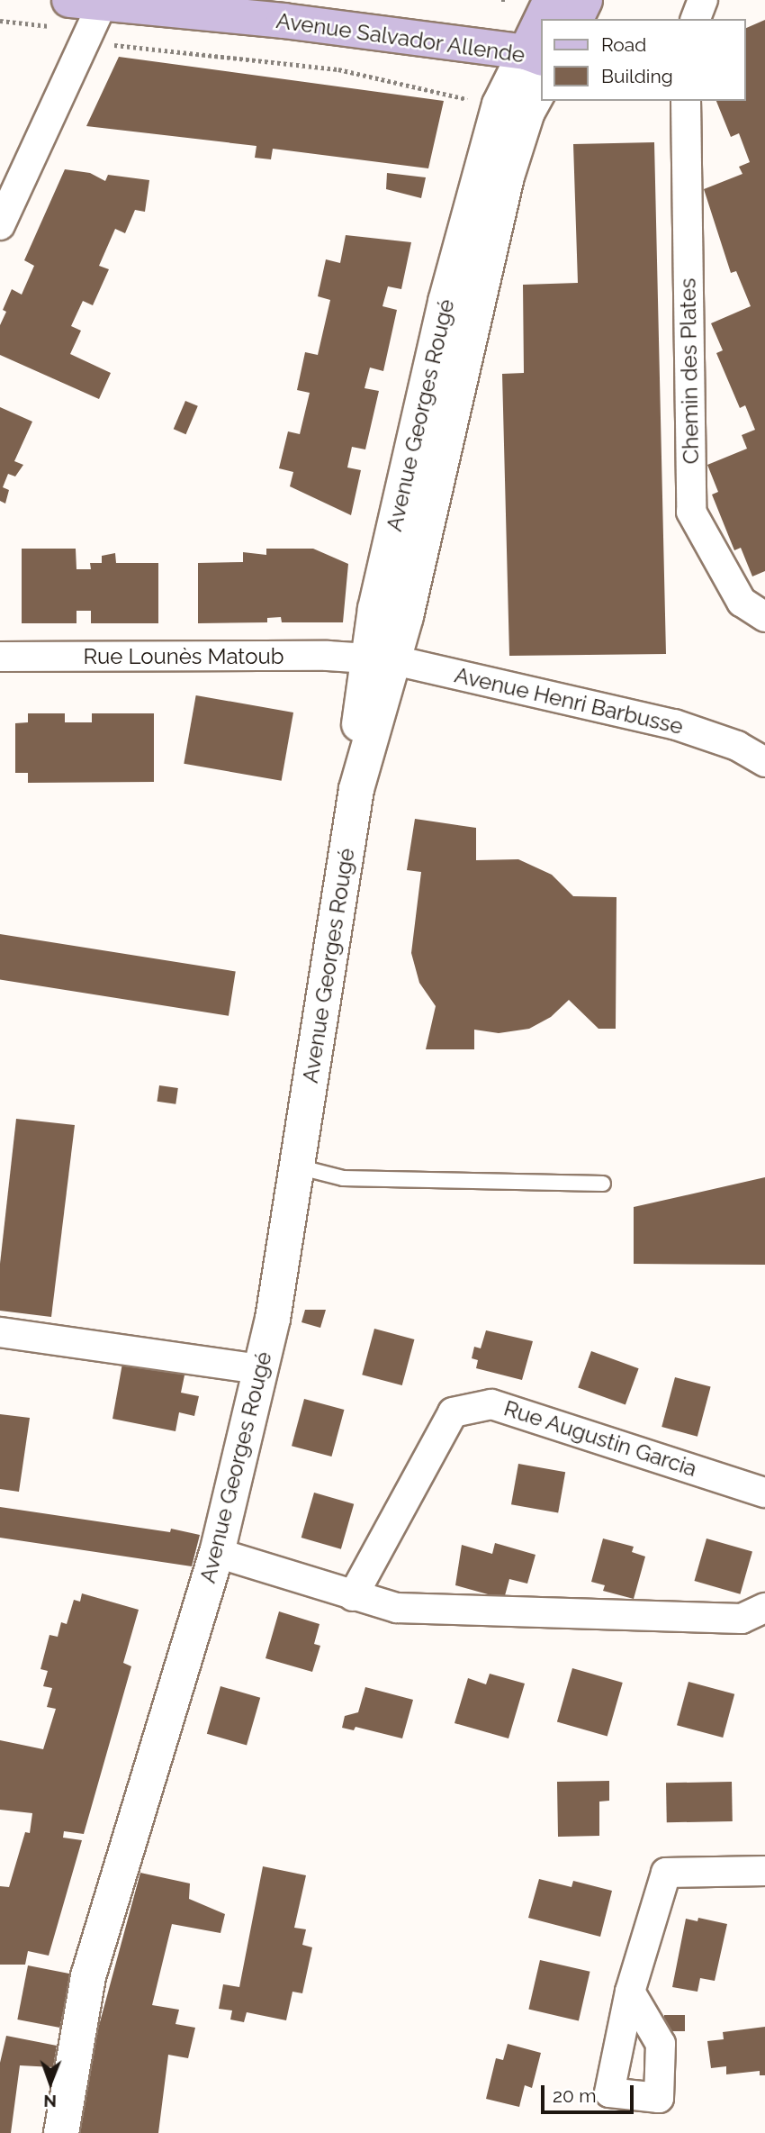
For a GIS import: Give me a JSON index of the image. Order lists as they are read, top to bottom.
{
  "streets": {
    "main road": ["Avenue Salvador Allende"],
    "street": [
      "Chemin des Plates",
      "Avenue Georges Rougé",
      "Rue Lounès Matoub",
      "Avenue Henri Barbusse",
      "Rue Augustin Garcia"
    ]
  },
  "crossings": [
    ["Avenue Salvador Allende", "Avenue Georges Rougé"],
    ["Avenue Georges Rougé", "Rue Lounès Matoub"],
    ["Avenue Georges Rougé", "Avenue Henri Barbusse"],
    ["Rue Lounès Matoub", "Avenue Henri Barbusse"]
  ],
  "legend": ["Road", "Building"],
  "scale_bar": "20 m",
  "north": "bottom"
}
